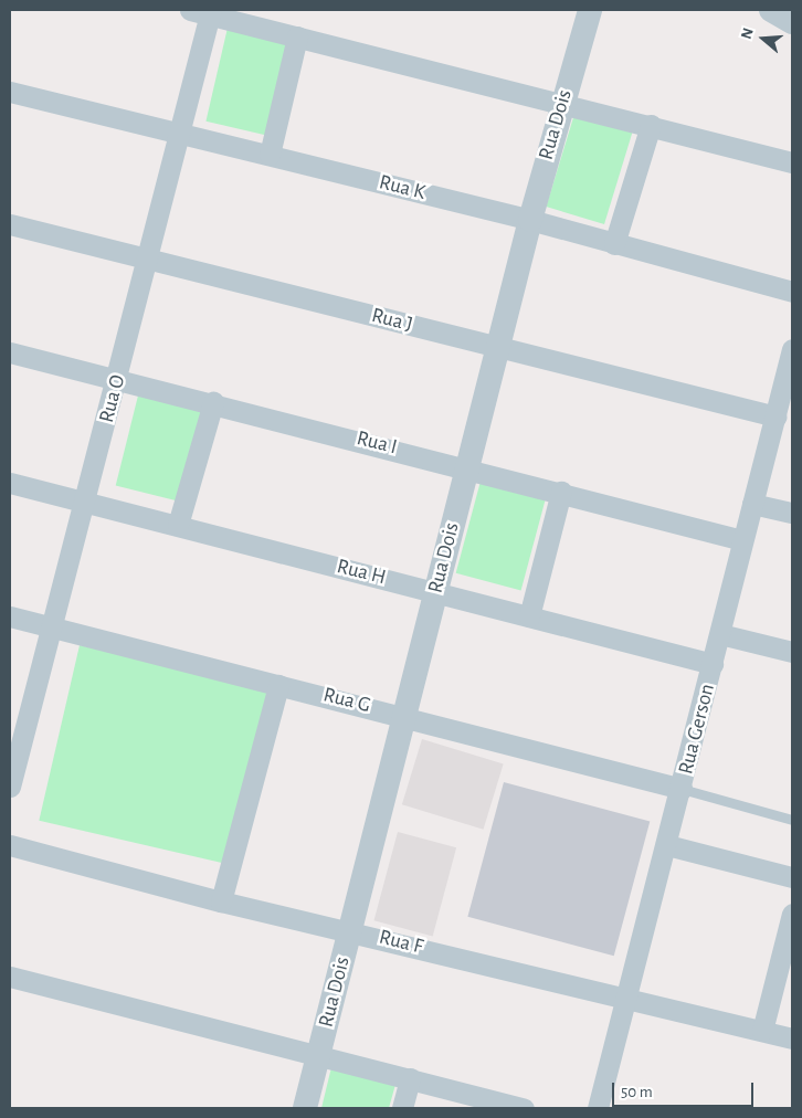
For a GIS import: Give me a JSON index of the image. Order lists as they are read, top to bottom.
{
  "streets": {
    "street": [
      "Rua Dois",
      "Rua K",
      "Rua J",
      "Rua O",
      "Rua I",
      "Rua H",
      "Rua G",
      "Rua Gerson",
      "Rua F"
    ]
  },
  "crossings": [
    ["Rua Dois", "Rua K"],
    ["Rua Dois", "Rua J"],
    ["Rua Dois", "Rua I"],
    ["Rua Dois", "Rua H"],
    ["Rua Dois", "Rua G"],
    ["Rua Dois", "Rua F"],
    ["Rua K", "Rua O"],
    ["Rua J", "Rua O"],
    ["Rua J", "Rua Gerson"],
    ["Rua O", "Rua I"],
    ["Rua O", "Rua H"],
    ["Rua O", "Rua G"],
    ["Rua I", "Rua Gerson"],
    ["Rua H", "Rua Gerson"],
    ["Rua G", "Rua Gerson"],
    ["Rua Gerson", "Rua F"]
  ],
  "scale_bar": "50 m",
  "north": "left"
}
